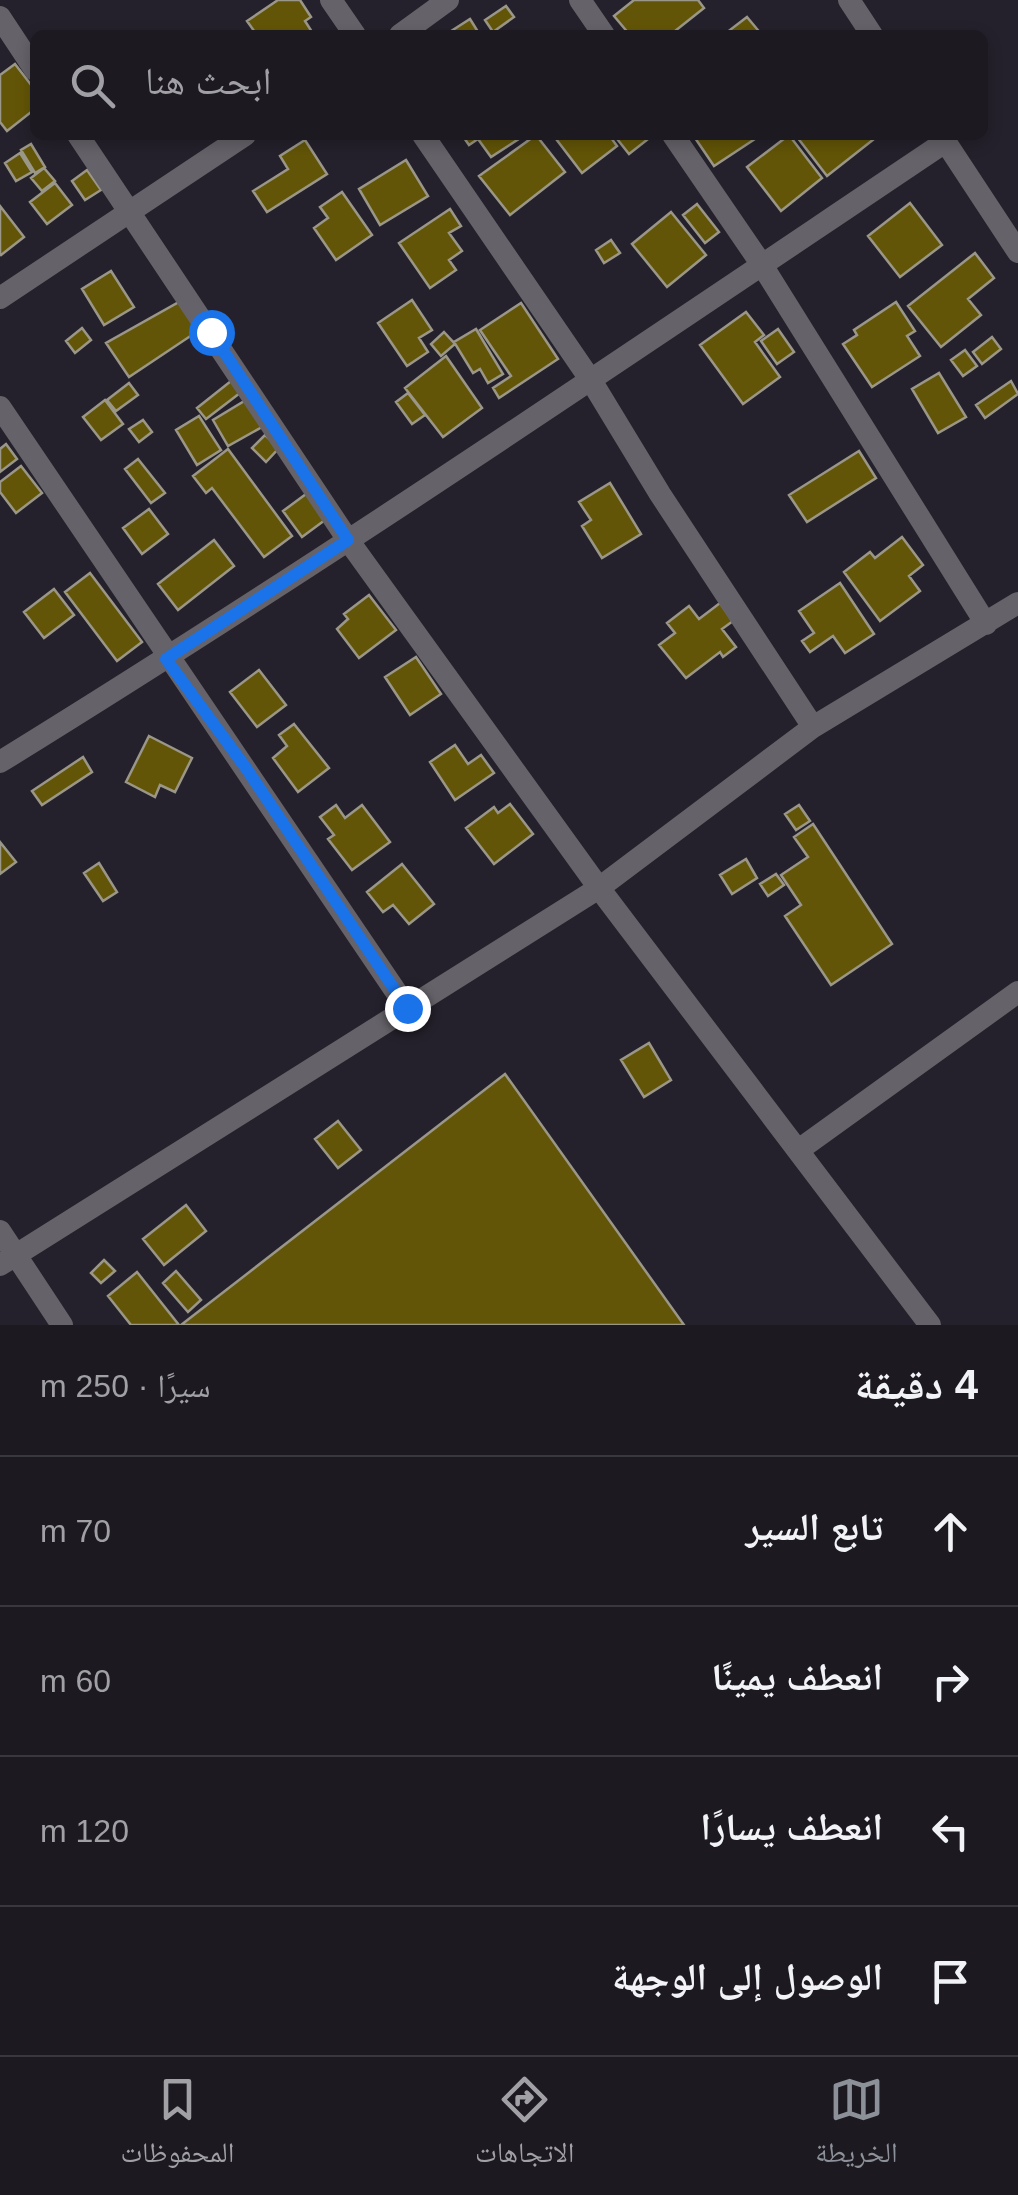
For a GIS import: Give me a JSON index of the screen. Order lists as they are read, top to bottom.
{
  "page": {
    "search": "ابحث هنا",
    "heading": ["4 دقيقة", "سيرًا · 250 m"],
    "list": [
      ["تابع السير", "70 m"],
      ["انعطف يمينًا", "60 m"],
      ["انعطف يسارًا", "120 m"],
      "الوصول إلى الوجهة"
    ],
    "nav": ["الخريطة", "الاتجاهات", "المحفوظات"]
  }
}
